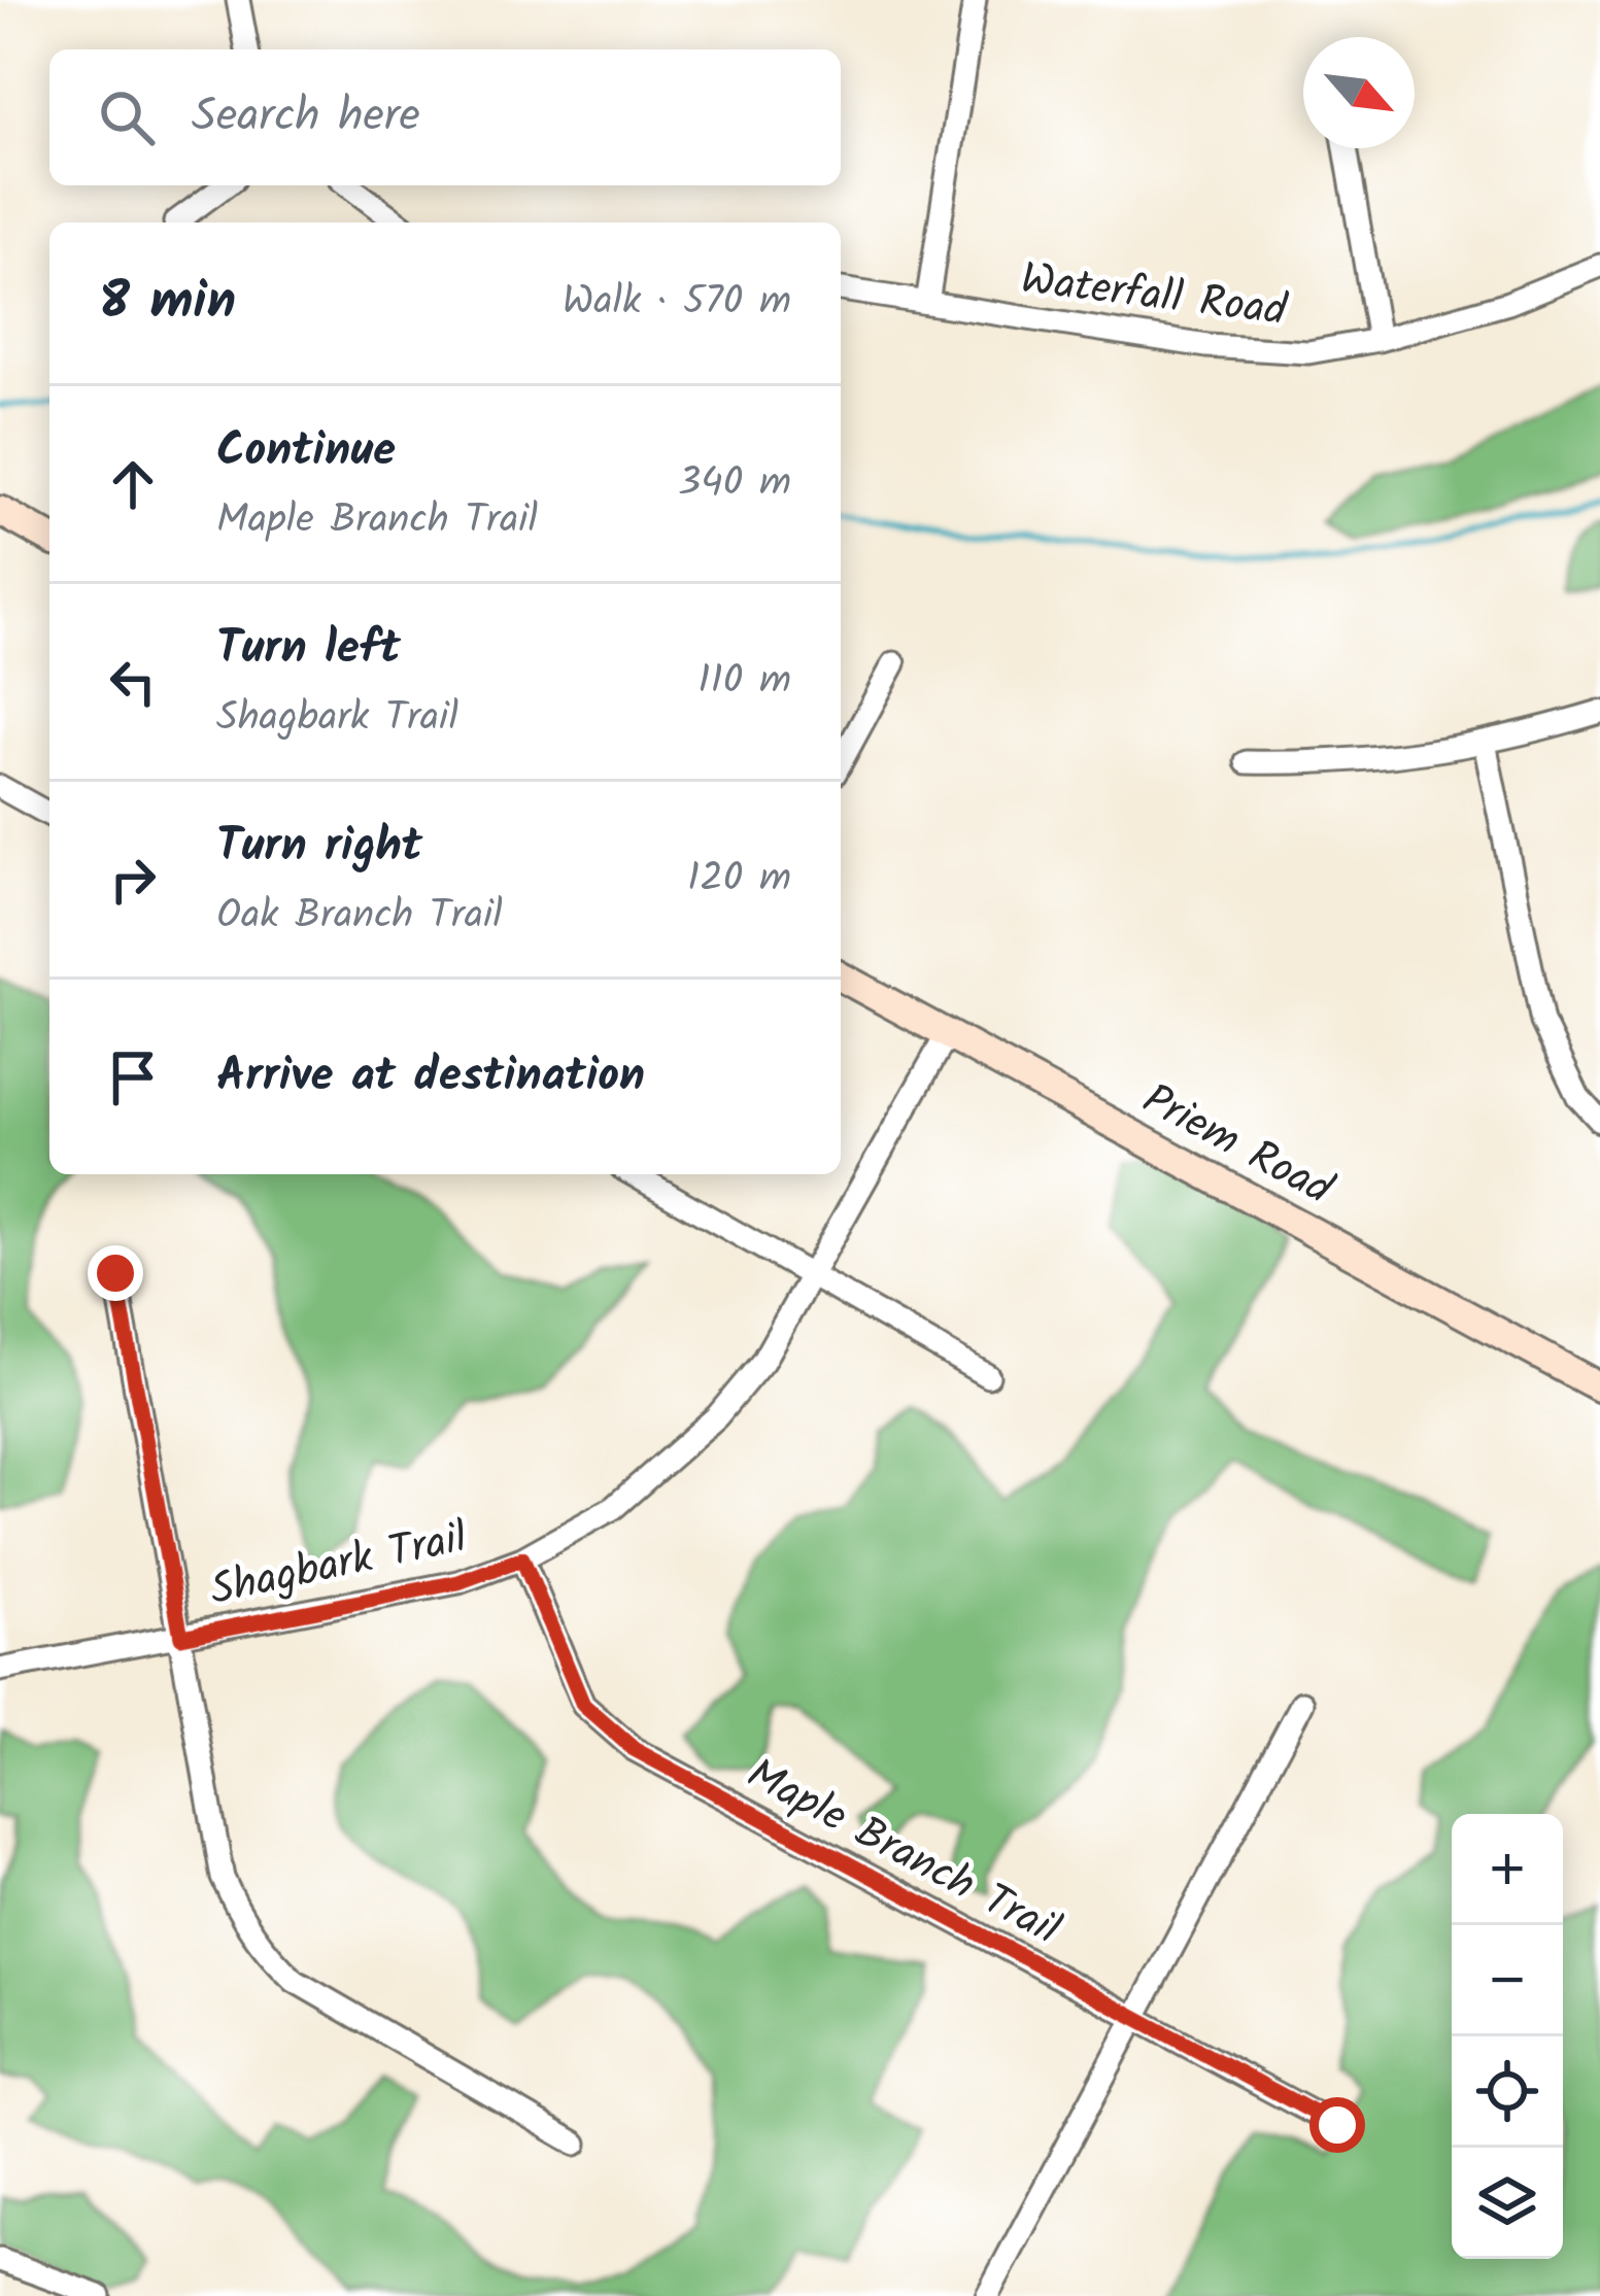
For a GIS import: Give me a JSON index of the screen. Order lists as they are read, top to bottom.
{
  "streets": {
    "street": [
      "Waterfall Road",
      "Priem Road",
      "Shagbark Trail",
      "Maple Branch Trail"
    ]
  },
  "crossings": [
    ["Priem Road", "Shagbark Trail"],
    ["Shagbark Trail", "Maple Branch Trail"]
  ],
  "north": "bottom right",
  "page": {
    "search": "Search here",
    "heading": ["8 min", "Walk · 570 m"],
    "list": [
      ["Continue", "Maple Branch Trail", "340 m"],
      ["Turn left", "Shagbark Trail", "110 m"],
      ["Turn right", "Oak Branch Trail", "120 m"],
      "Arrive at destination"
    ],
    "map_buttons": ["+", "−"]
  }
}
